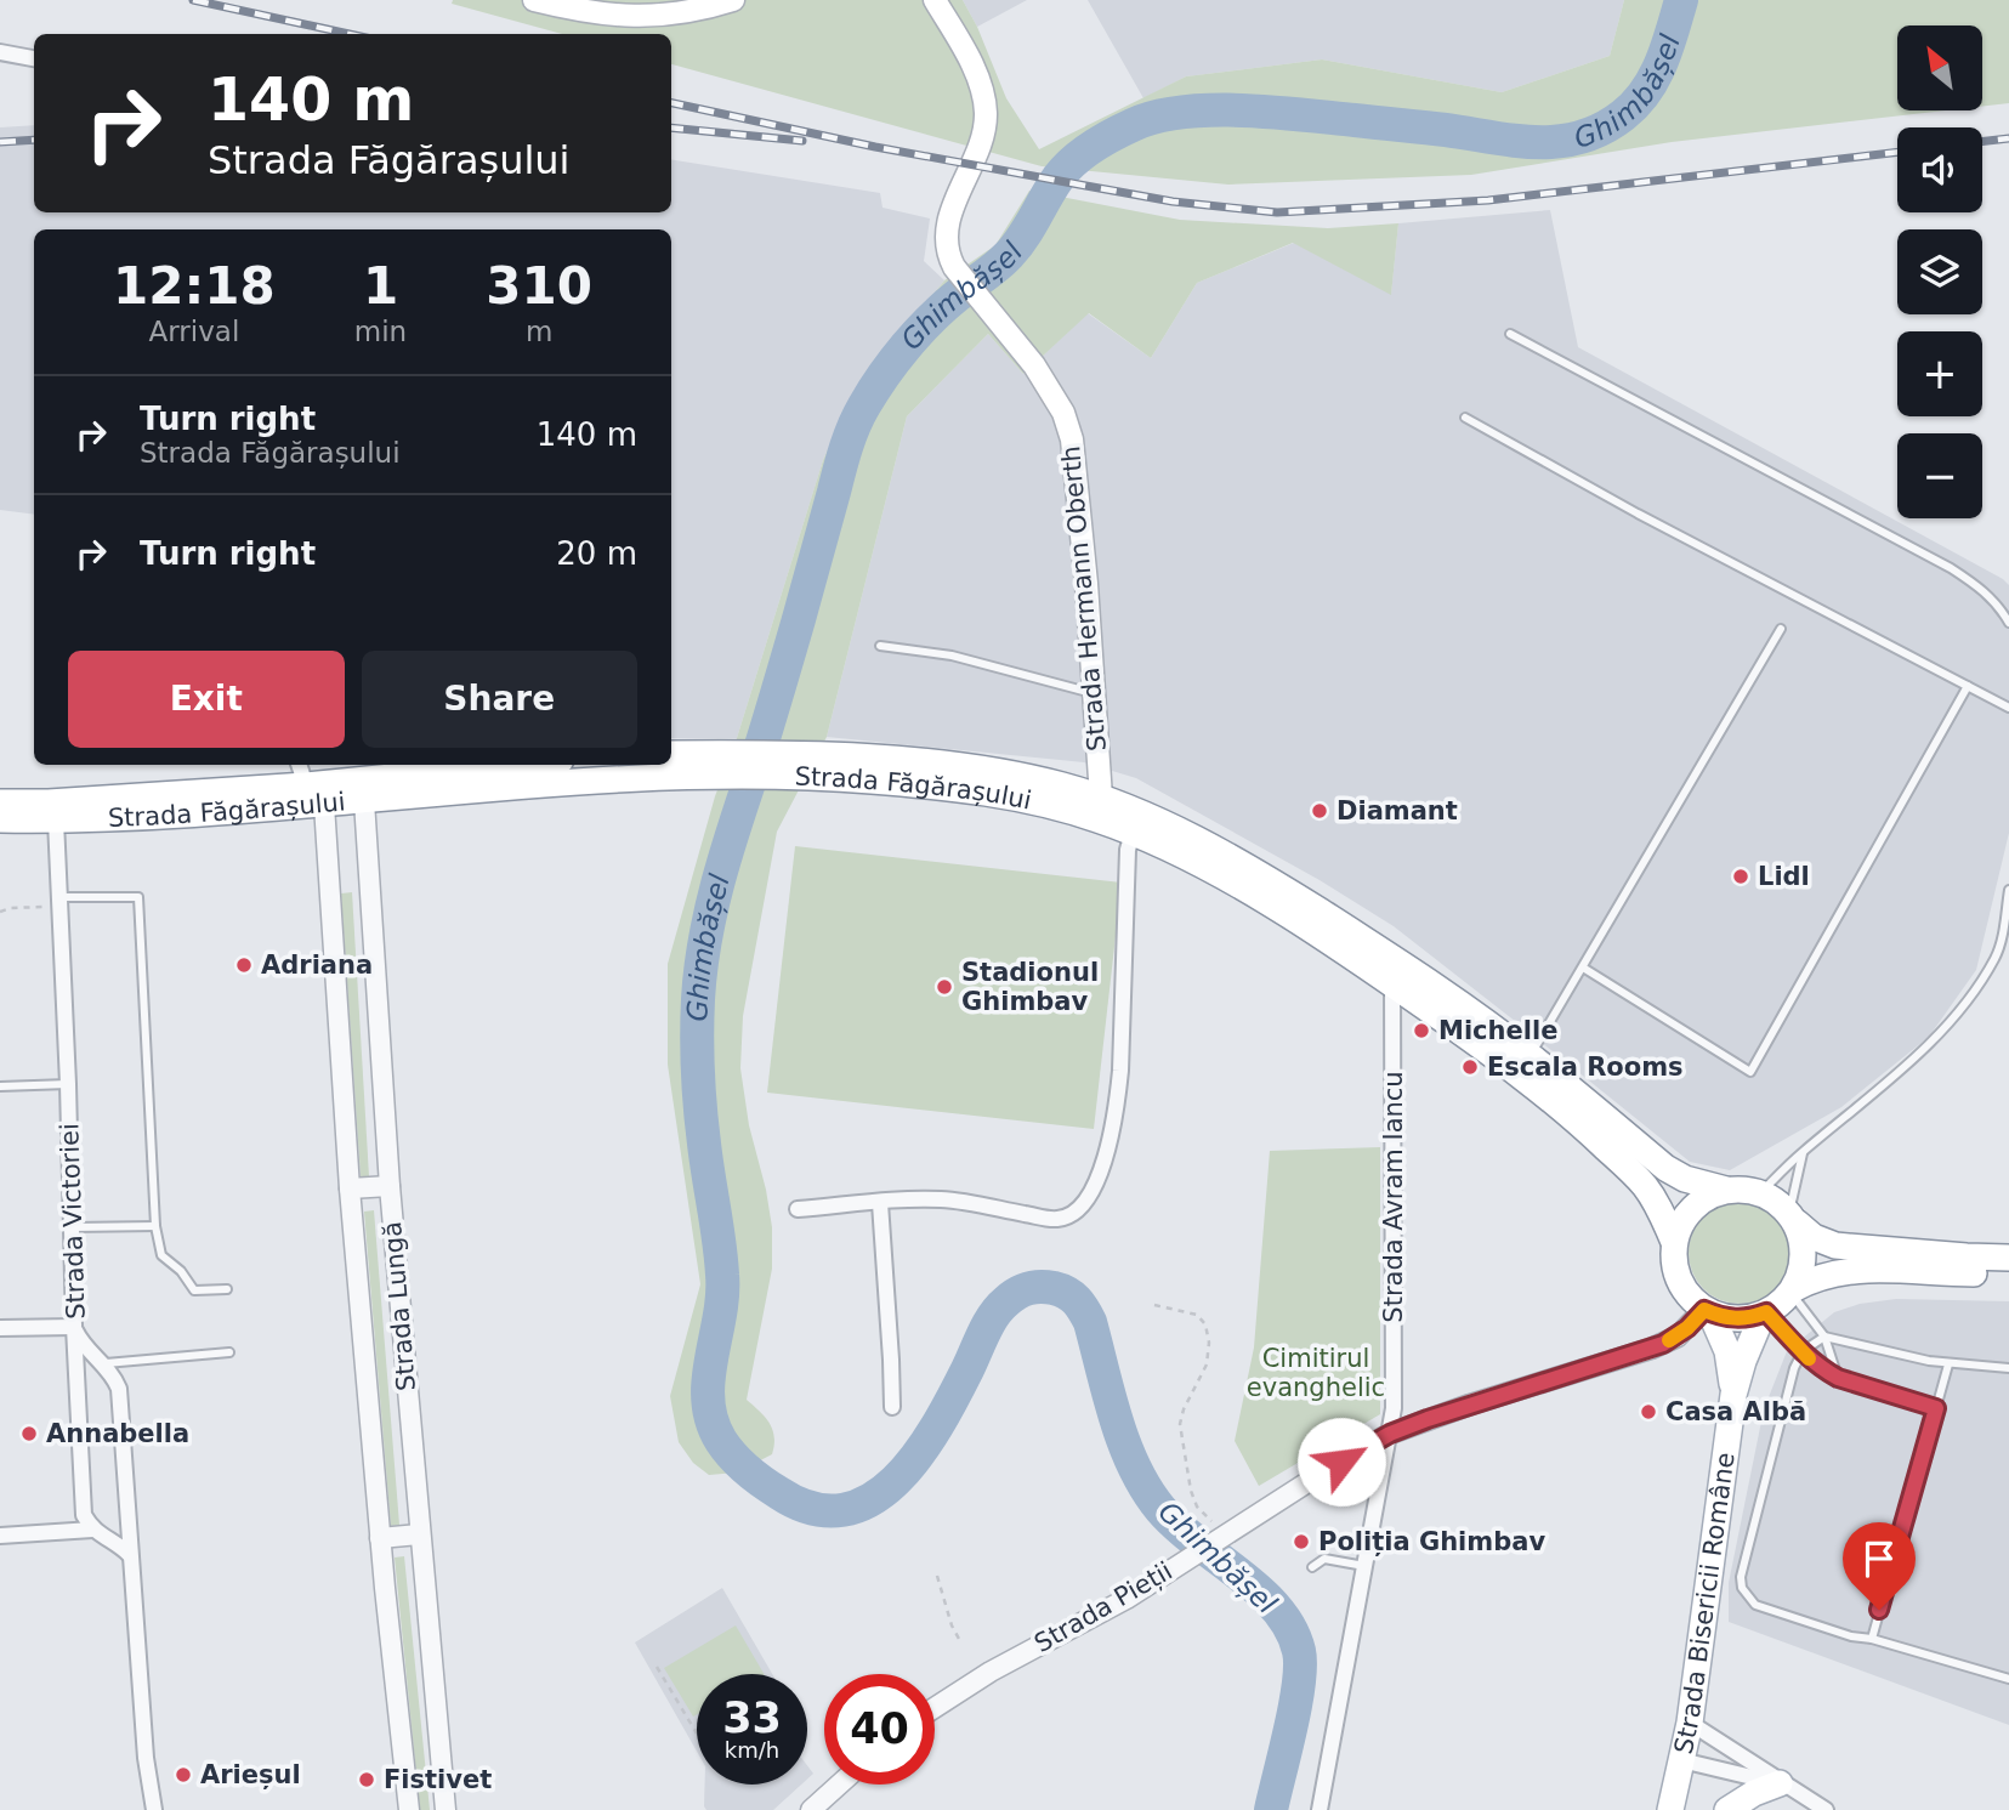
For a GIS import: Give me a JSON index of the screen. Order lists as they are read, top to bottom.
{
  "streets": {
    "main road": ["Strada Hermann Oberth", "Strada Făgărașului", "Strada Bisericii Române"],
    "street": [
      "Strada Avram Iancu",
      "Strada Victoriei",
      "Strada Lungă",
      "Strada Pieții"
    ]
  },
  "crossings": [
    ["Strada Hermann Oberth", "Strada Făgărașului"],
    ["Strada Făgărașului", "Strada Avram Iancu"],
    ["Strada Făgărașului", "Strada Victoriei"],
    ["Strada Făgărașului", "Strada Lungă"],
    ["Strada Făgărașului", "Strada Bisericii Române"],
    ["Strada Făgărașului", "Strada Pieții"],
    ["Strada Avram Iancu", "Strada Pieții"],
    ["Strada Bisericii Române", "Strada Pieții"]
  ],
  "water": ["Ghimbășel"],
  "parks": ["Cimitirul evanghelic"],
  "places": [
    "Diamant",
    "Lidl",
    "Adriana",
    "Stadionul Ghimbav",
    "Michelle",
    "Escala Rooms",
    "Casa Albă",
    "Annabella",
    "Poliția Ghimbav",
    "Arieșul",
    "Fistivet"
  ],
  "north": "top left",
  "page": {
    "map_buttons": ["+", "−"],
    "turn": ["140 m", "Strada Făgărașului"],
    "eta": [
      "12:18",
      "Arrival",
      "1",
      "min",
      "310",
      "m"
    ],
    "list": [
      {
        "name": "Turn right",
        "note": "Strada Făgărașului",
        "value": "140 m"
      },
      {
        "name": "Turn right",
        "value": "20 m"
      }
    ],
    "buttons": ["Exit", "Share"],
    "speed": "33 km/h",
    "limit": "40"
  }
}
